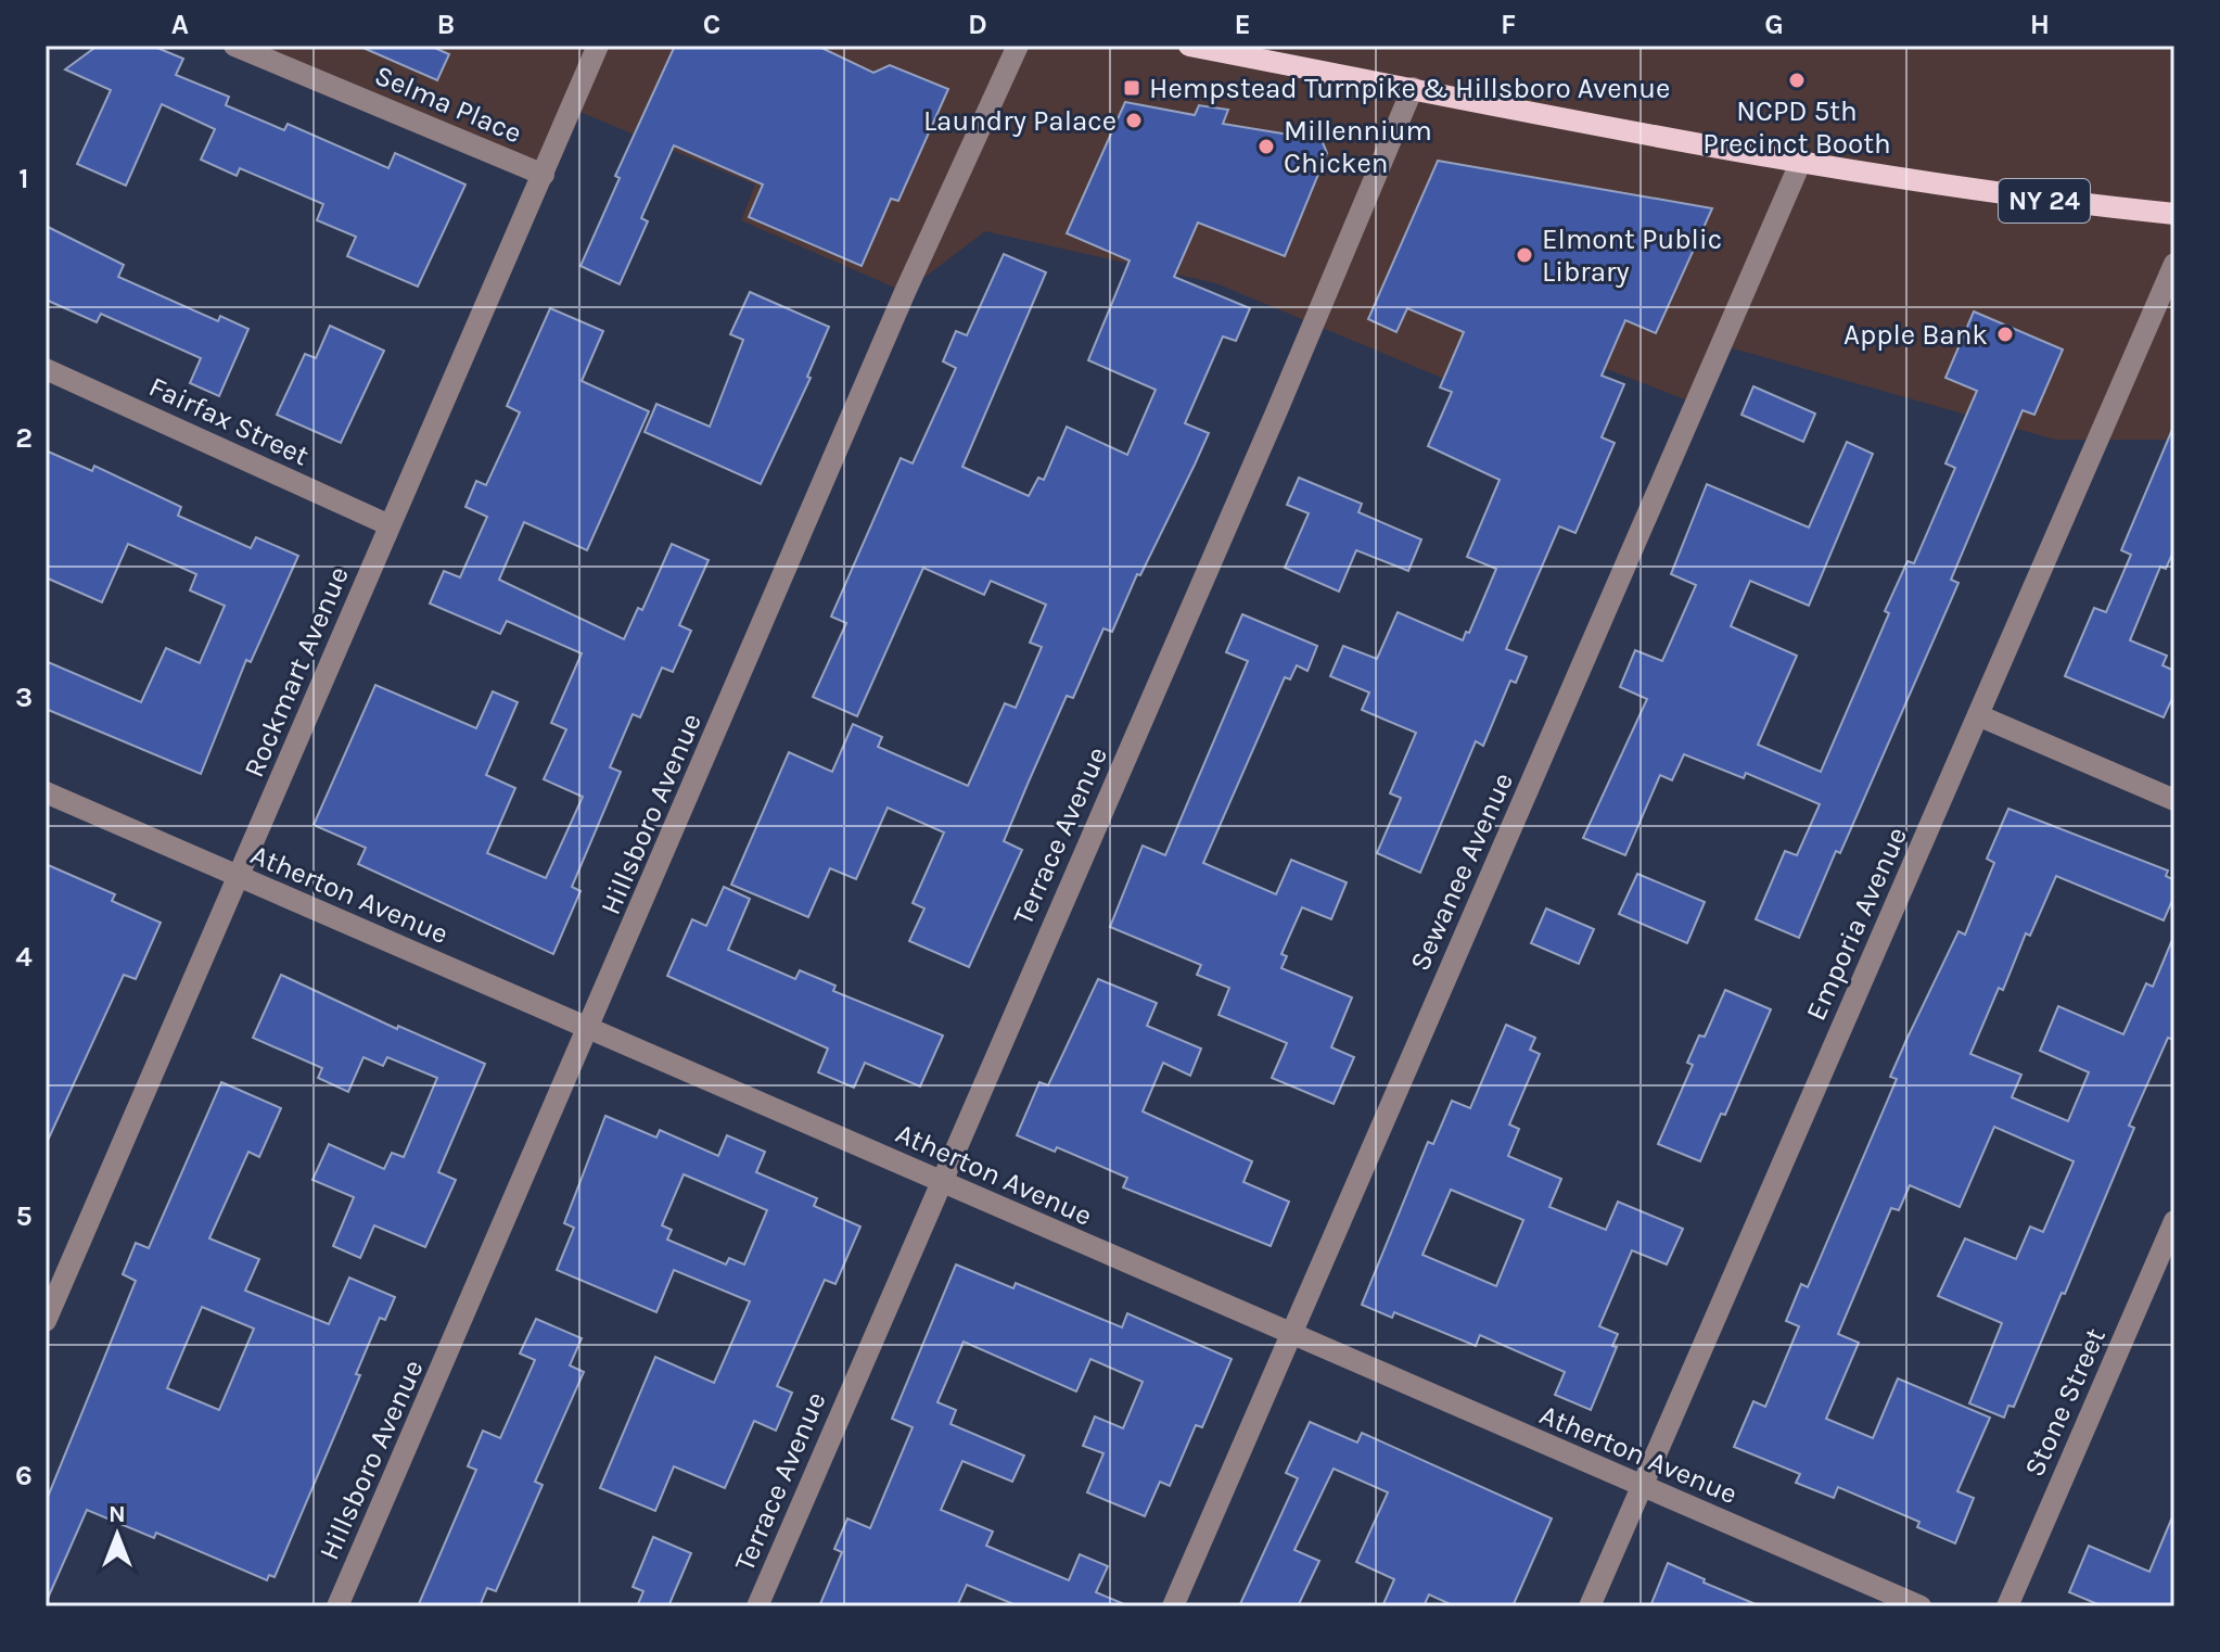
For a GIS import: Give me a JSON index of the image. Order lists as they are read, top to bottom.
{
  "streets": {
    "main road": ["NY 24"],
    "street": [
      "Selma Place",
      "Fairfax Street",
      "Rockmart Avenue",
      "Hillsboro Avenue",
      "Terrace Avenue",
      "Sewanee Avenue",
      "Atherton Avenue",
      "Emporia Avenue",
      "Stone Street"
    ]
  },
  "crossings": [
    ["Selma Place", "Rockmart Avenue"],
    ["NY 24", "Terrace Avenue"],
    ["NY 24", "Sewanee Avenue"],
    ["Fairfax Street", "Rockmart Avenue"],
    ["Rockmart Avenue", "Atherton Avenue"],
    ["Hillsboro Avenue", "Atherton Avenue"],
    ["Terrace Avenue", "Atherton Avenue"],
    ["Sewanee Avenue", "Atherton Avenue"],
    ["Atherton Avenue", "Emporia Avenue"]
  ],
  "places": {
    "other": [
      "NCPD 5th Precinct Booth",
      "Laundry Palace",
      "Millennium Chicken",
      "Elmont Public Library",
      "Apple Bank"
    ],
    "transit": ["Hempstead Turnpike & Hillsboro Avenue"]
  },
  "north": "top",
  "grid": {
    "columns": [
      "A",
      "B",
      "C",
      "D",
      "E",
      "F",
      "G",
      "H"
    ],
    "rows": [
      "1",
      "2",
      "3",
      "4",
      "5",
      "6"
    ]
  }
}
